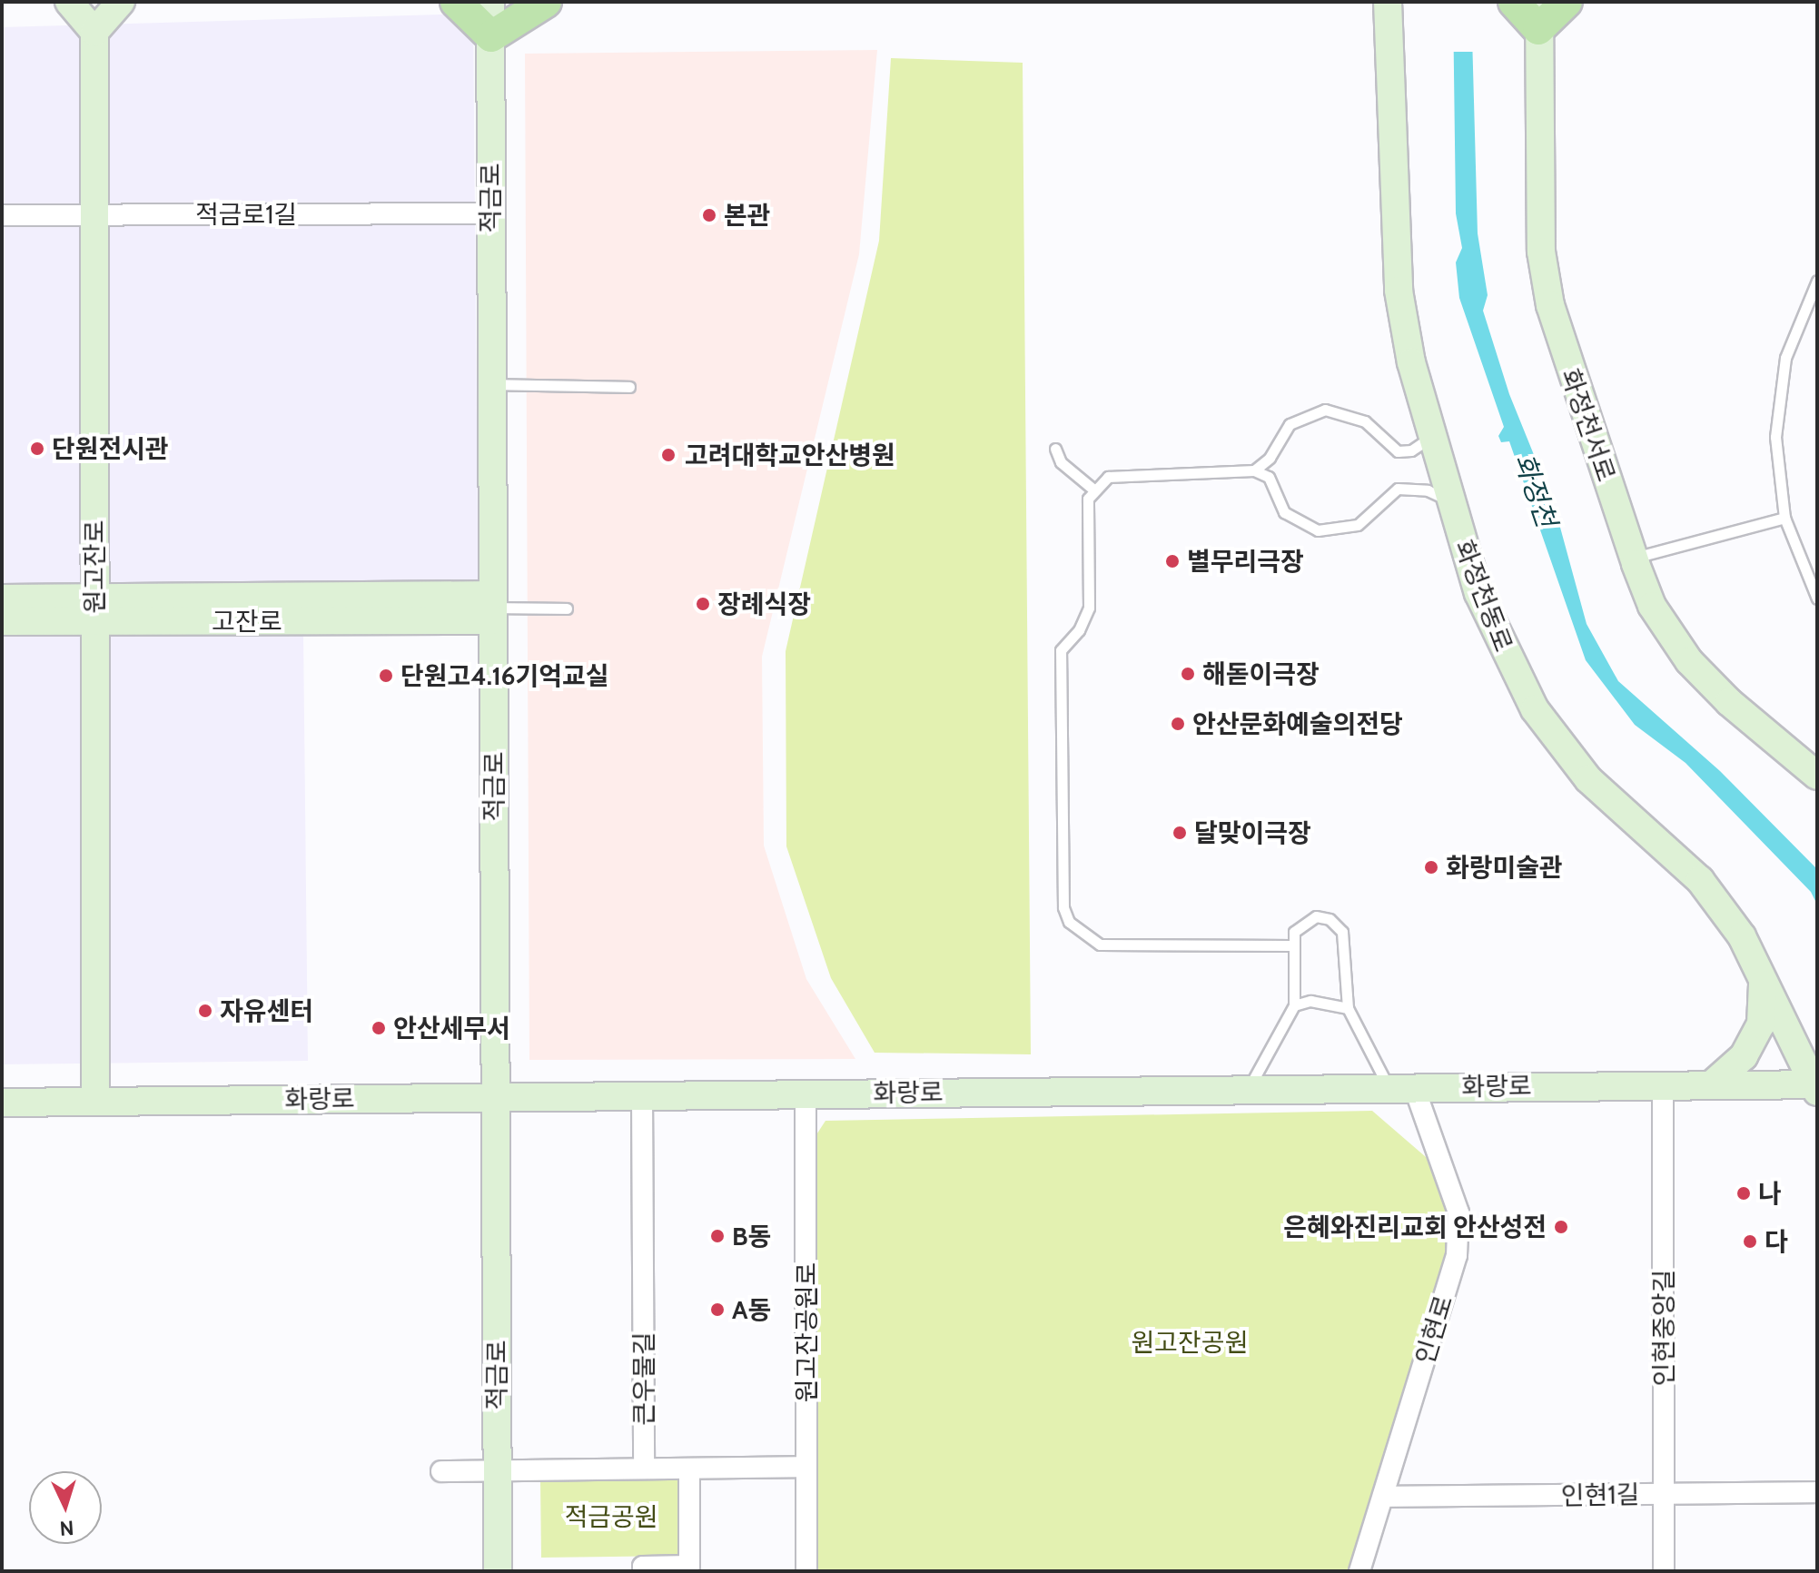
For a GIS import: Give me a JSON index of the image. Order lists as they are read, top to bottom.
{
  "streets": {
    "street": [
      "적금로",
      "적금로1길",
      "화정천서로",
      "원고잔로",
      "화정천동로",
      "고잔로",
      "화랑로",
      "인현중앙길",
      "인현로",
      "원고잔공원로",
      "큰우물길",
      "인현1길"
    ]
  },
  "crossings": [
    ["적금로", "적금로1길"],
    ["적금로", "고잔로"],
    ["적금로", "화랑로"],
    ["적금로1길", "원고잔로"],
    ["원고잔로", "고잔로"],
    ["원고잔로", "화랑로"],
    ["화정천동로", "화랑로"],
    ["화랑로", "인현중앙길"],
    ["화랑로", "인현로"],
    ["화랑로", "원고잔공원로"],
    ["화랑로", "큰우물길"],
    ["인현중앙길", "인현1길"],
    ["인현로", "인현1길"]
  ],
  "water": ["화정천"],
  "parks": ["원고잔공원", "적금공원"],
  "places": [
    "본관",
    "단원전시관",
    "고려대학교안산병원",
    "별무리극장",
    "장례식장",
    "해돋이극장",
    "단원고4.16기억교실",
    "안산문화예술의전당",
    "달맞이극장",
    "화랑미술관",
    "자유센터",
    "안산세무서",
    "나",
    "은혜와진리교회 안산성전",
    "B동",
    "다",
    "A동"
  ],
  "north": "bottom"
}
